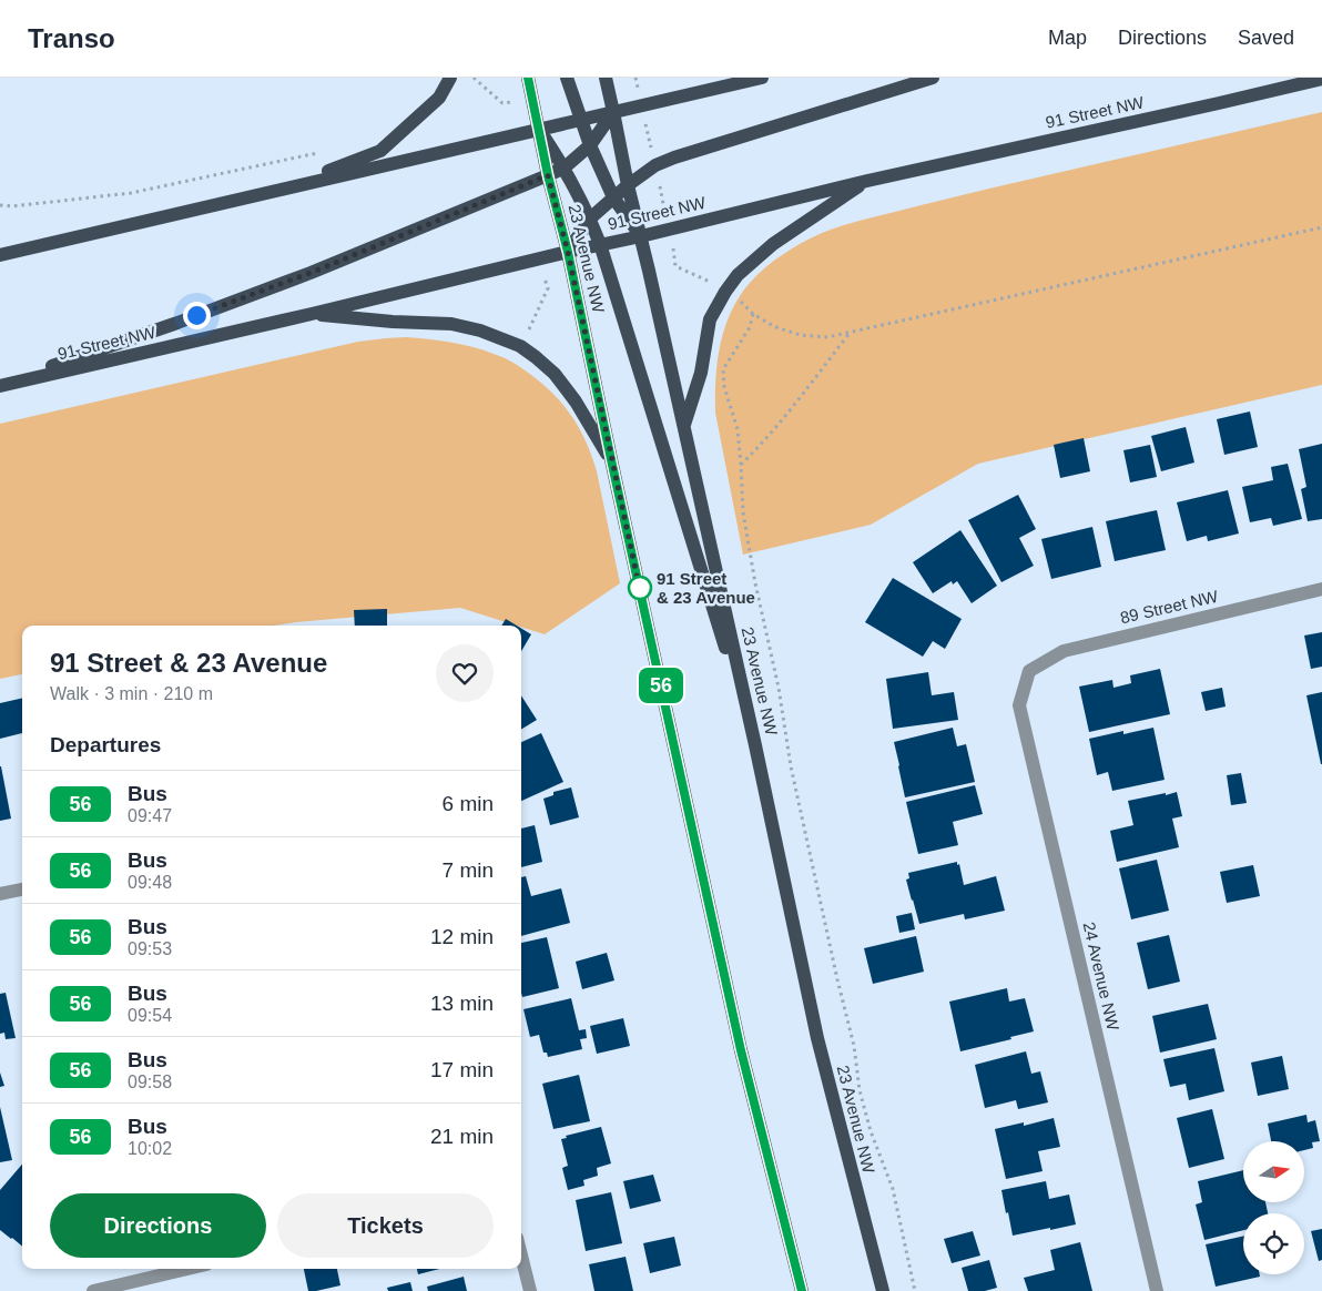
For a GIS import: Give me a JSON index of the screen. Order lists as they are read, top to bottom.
{
  "streets": {
    "main road": ["91 Street NW", "23 Avenue NW"],
    "street": ["89 Street NW", "24 Avenue NW"]
  },
  "crossings": [
    ["91 Street NW", "23 Avenue NW"],
    ["89 Street NW", "24 Avenue NW"]
  ],
  "places": ["91 Street & 23 Avenue"],
  "lines": ["bus line 56"],
  "north": "right",
  "page": {
    "header": "Transo",
    "nav": ["Map", "Directions", "Saved"],
    "on_map": "56",
    "heading": [
      ["91 Street & 23 Avenue", "Walk · 3 min · 210 m"],
      "Departures"
    ],
    "list": [
      {
        "mark": "56",
        "name": "Bus",
        "note": "09:47",
        "value": "6 min"
      },
      {
        "mark": "56",
        "name": "Bus",
        "note": "09:48",
        "value": "7 min"
      },
      {
        "mark": "56",
        "name": "Bus",
        "note": "09:53",
        "value": "12 min"
      },
      {
        "mark": "56",
        "name": "Bus",
        "note": "09:54",
        "value": "13 min"
      },
      {
        "mark": "56",
        "name": "Bus",
        "note": "09:58",
        "value": "17 min"
      },
      {
        "mark": "56",
        "name": "Bus",
        "note": "10:02",
        "value": "21 min"
      }
    ],
    "buttons": ["Directions", "Tickets"]
  }
}
